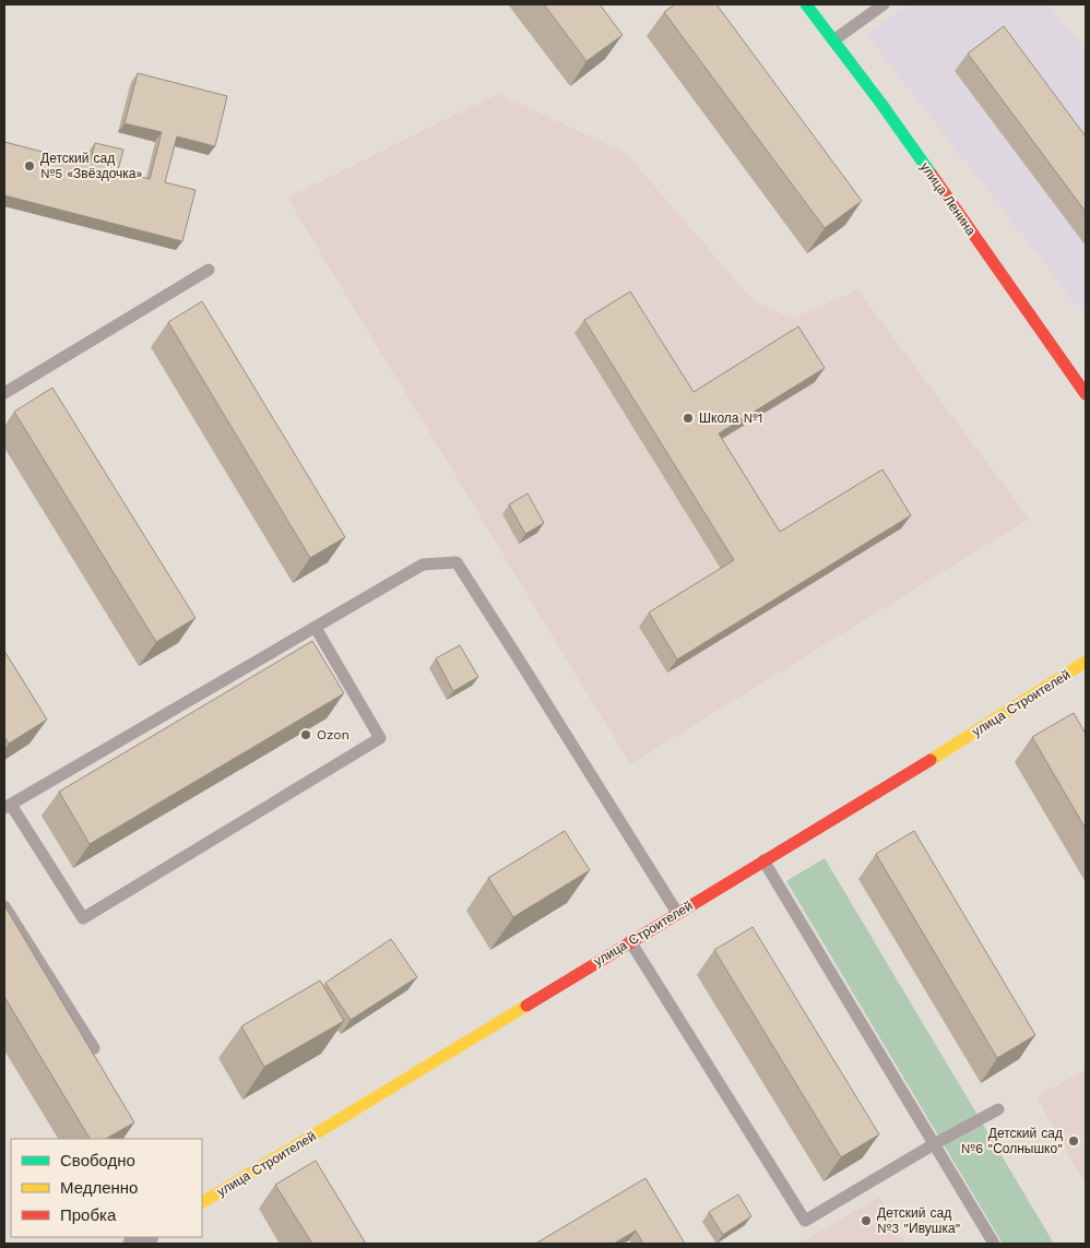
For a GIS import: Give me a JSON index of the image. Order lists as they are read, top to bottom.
{
  "streets": {
    "street": ["улица Ленина", "улица Строителей"]
  },
  "places": [
    "Детский сад №5 «Звёздочка»",
    "Школа №1",
    "Ozon",
    "Детский сад №6 \"Солнышко\"",
    "Детский сад №3 \"Ивушка\""
  ],
  "legend": ["Свободно", "Медленно", "Пробка"]
}
